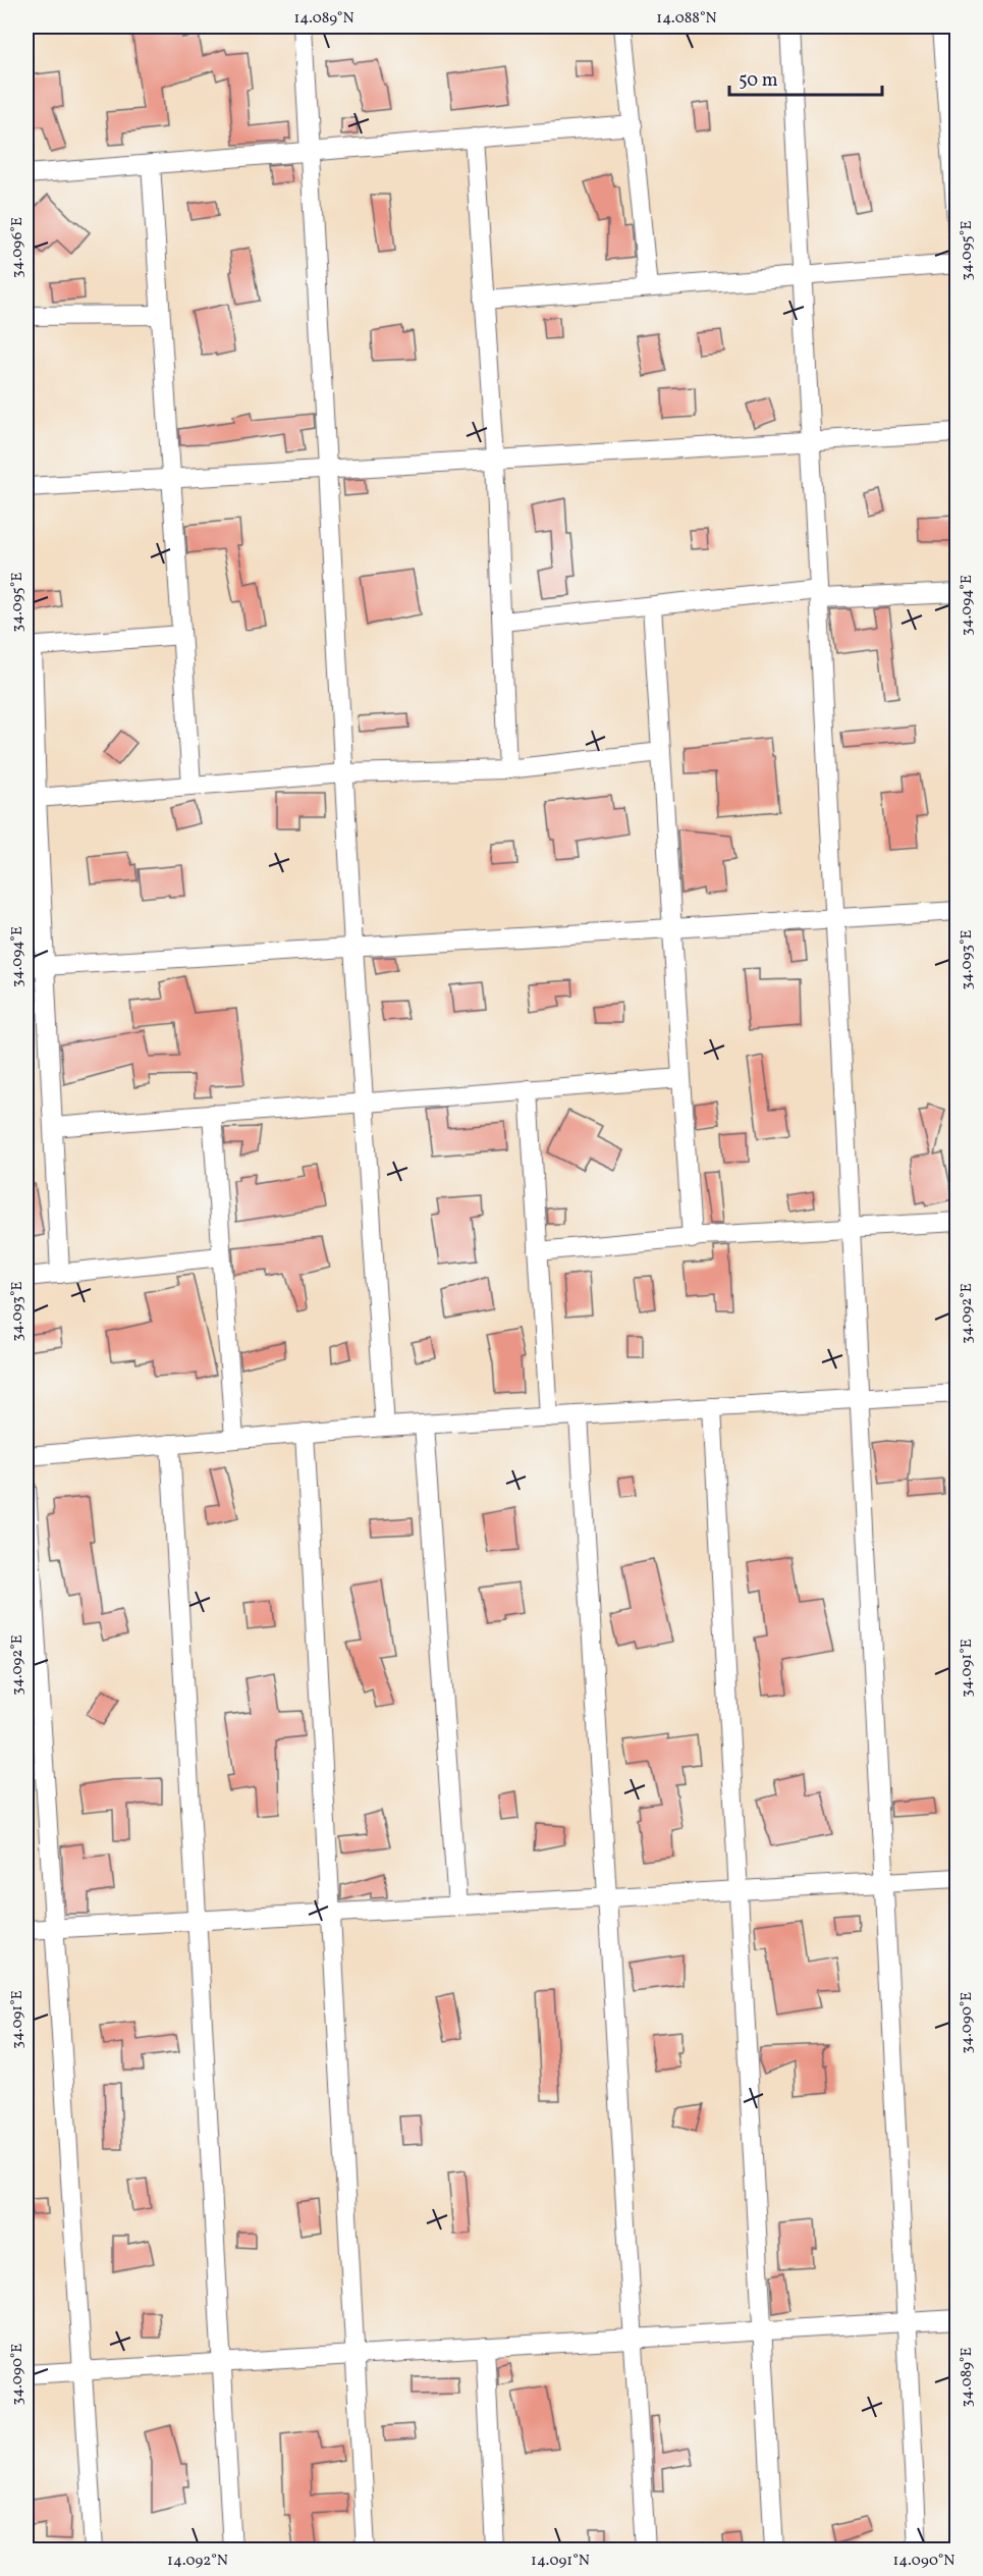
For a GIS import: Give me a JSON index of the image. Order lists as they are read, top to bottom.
{
  "scale_bar": "50 m",
  "coordinates": [
    "14.089°N",
    "14.088°N",
    "34.096°E",
    "34.095°E",
    "34.094°E",
    "34.093°E",
    "34.092°E",
    "34.091°E",
    "34.090°E",
    "34.089°E",
    "14.092°N",
    "14.091°N",
    "14.090°N"
  ]
}
